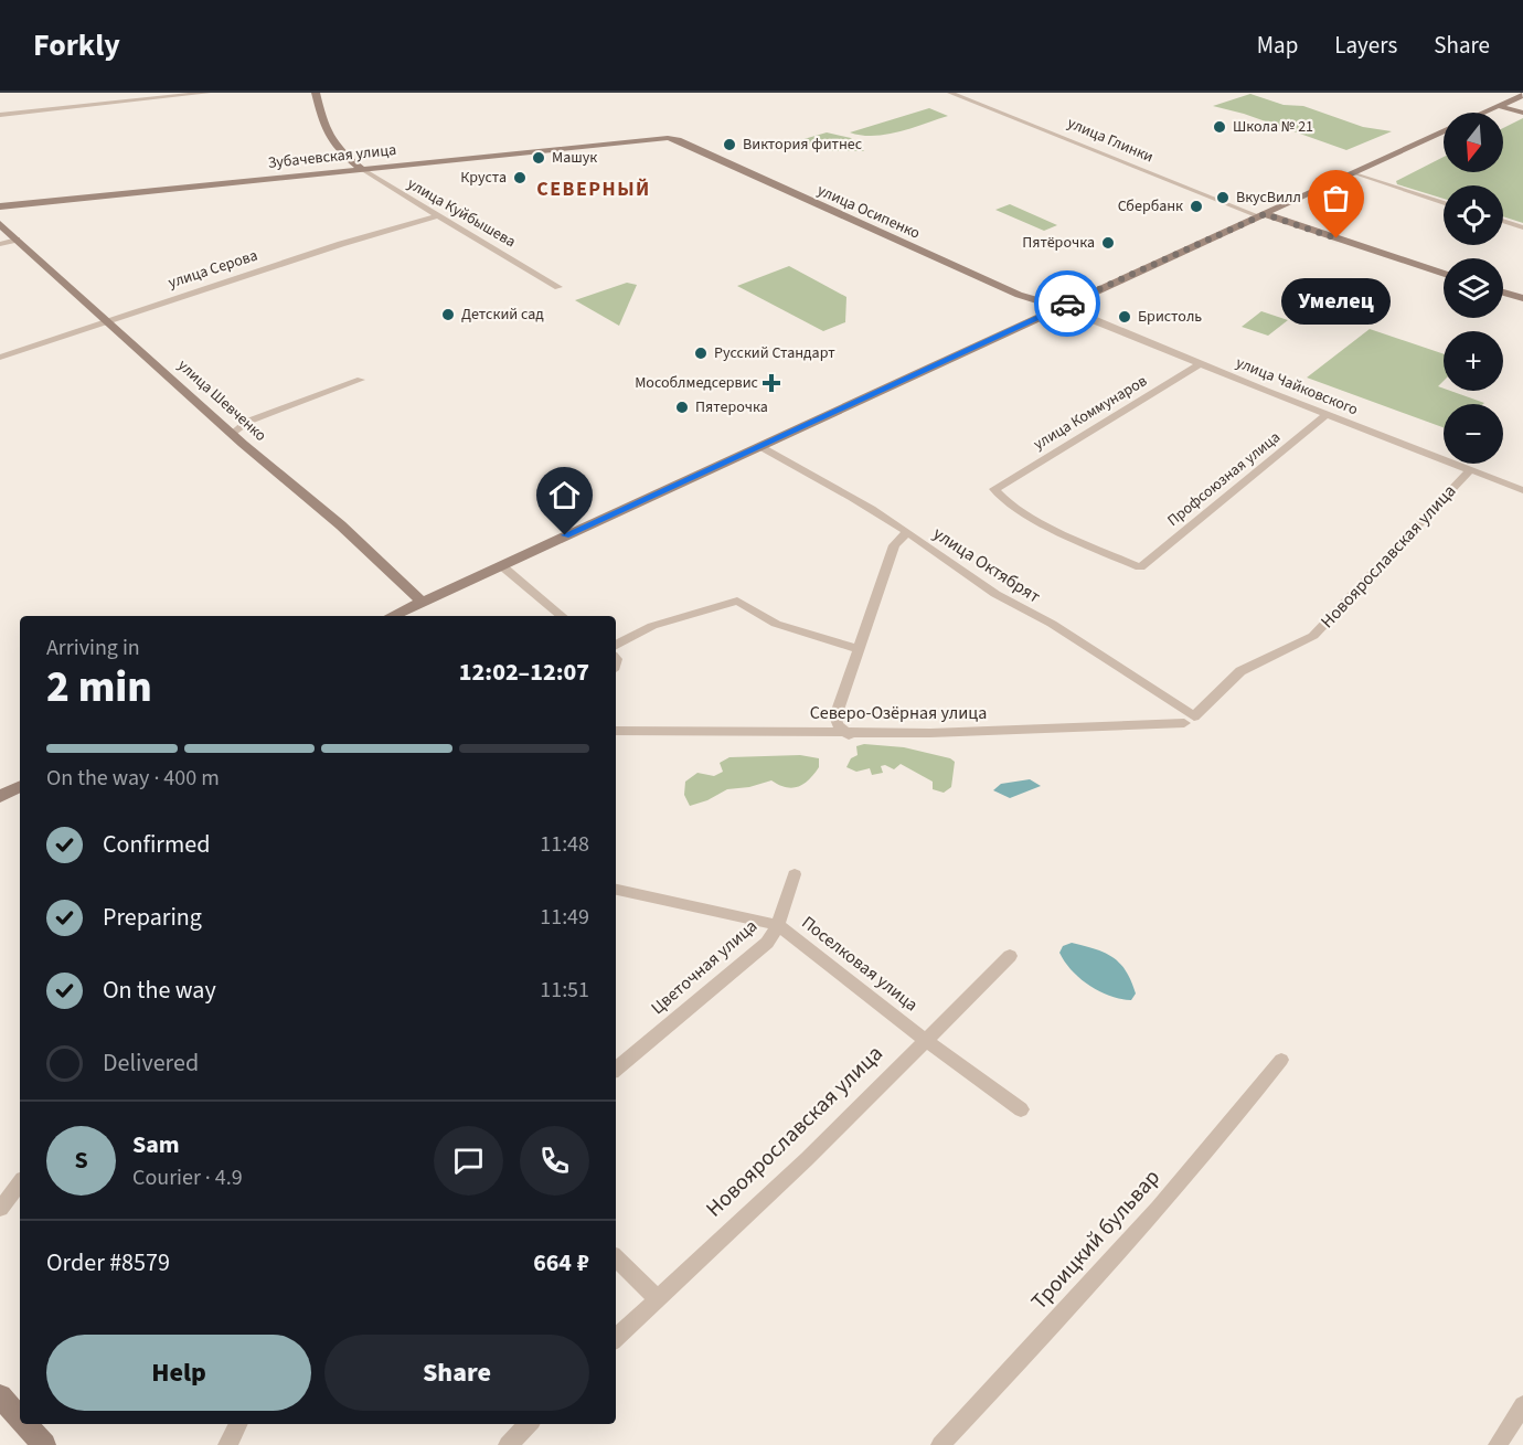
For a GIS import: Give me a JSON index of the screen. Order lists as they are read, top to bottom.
{
  "streets": {
    "street": [
      "улица Глинки",
      "Зубачевская улица",
      "улица Осипенко",
      "улица Куйбышева",
      "улица Серова",
      "улица Чайковского",
      "улица Шевченко",
      "улица Коммунаров",
      "Профсоюзная улица",
      "Новоярославская улица",
      "улица Октябрят",
      "Северо-Озёрная улица",
      "Поселковая улица",
      "Цветочная улица",
      "Троицкий бульвар"
    ]
  },
  "crossings": [
    ["Зубачевская улица", "улица Осипенко"],
    ["Зубачевская улица", "улица Куйбышева"],
    ["улица Осипенко", "улица Чайковского"],
    ["улица Куйбышева", "улица Серова"],
    ["улица Серова", "улица Шевченко"],
    ["улица Чайковского", "улица Коммунаров"],
    ["улица Чайковского", "Профсоюзная улица"],
    ["улица Чайковского", "Новоярославская улица"],
    ["улица Коммунаров", "Профсоюзная улица"],
    ["Новоярославская улица", "улица Октябрят"],
    ["Новоярославская улица", "Северо-Озёрная улица"],
    ["Новоярославская улица", "Поселковая улица"],
    ["улица Октябрят", "Северо-Озёрная улица"],
    ["Поселковая улица", "Цветочная улица"]
  ],
  "districts": ["СЕВЕРНЫЙ"],
  "places": {
    "other": [
      "Школа № 21",
      "Виктория фитнес",
      "Машук",
      "Круста",
      "ВкусВилл",
      "Сбербанк",
      "Умелец",
      "Пятёрочка",
      "Детский сад",
      "Бристоль",
      "Русский Стандарт",
      "Пятерочка"
    ],
    "health": ["Мособлмедсервис"]
  },
  "north": "bottom",
  "page": {
    "header": "Forkly",
    "nav": ["Map", "Layers", "Share"],
    "map_buttons": ["+", "−"],
    "bubble": "Умелец",
    "heading": ["2 min", "Arriving in", "12:02–12:07"],
    "panel": [
      "Sam",
      "Courier · 4.9",
      "Order #8579",
      "664 ₽"
    ],
    "bar": "On the way · 400 m",
    "list": [
      ["Confirmed", "11:48"],
      ["Preparing", "11:49"],
      ["On the way", "11:51"],
      "Delivered"
    ],
    "round": "S",
    "buttons": ["Help", "Share"]
  }
}
